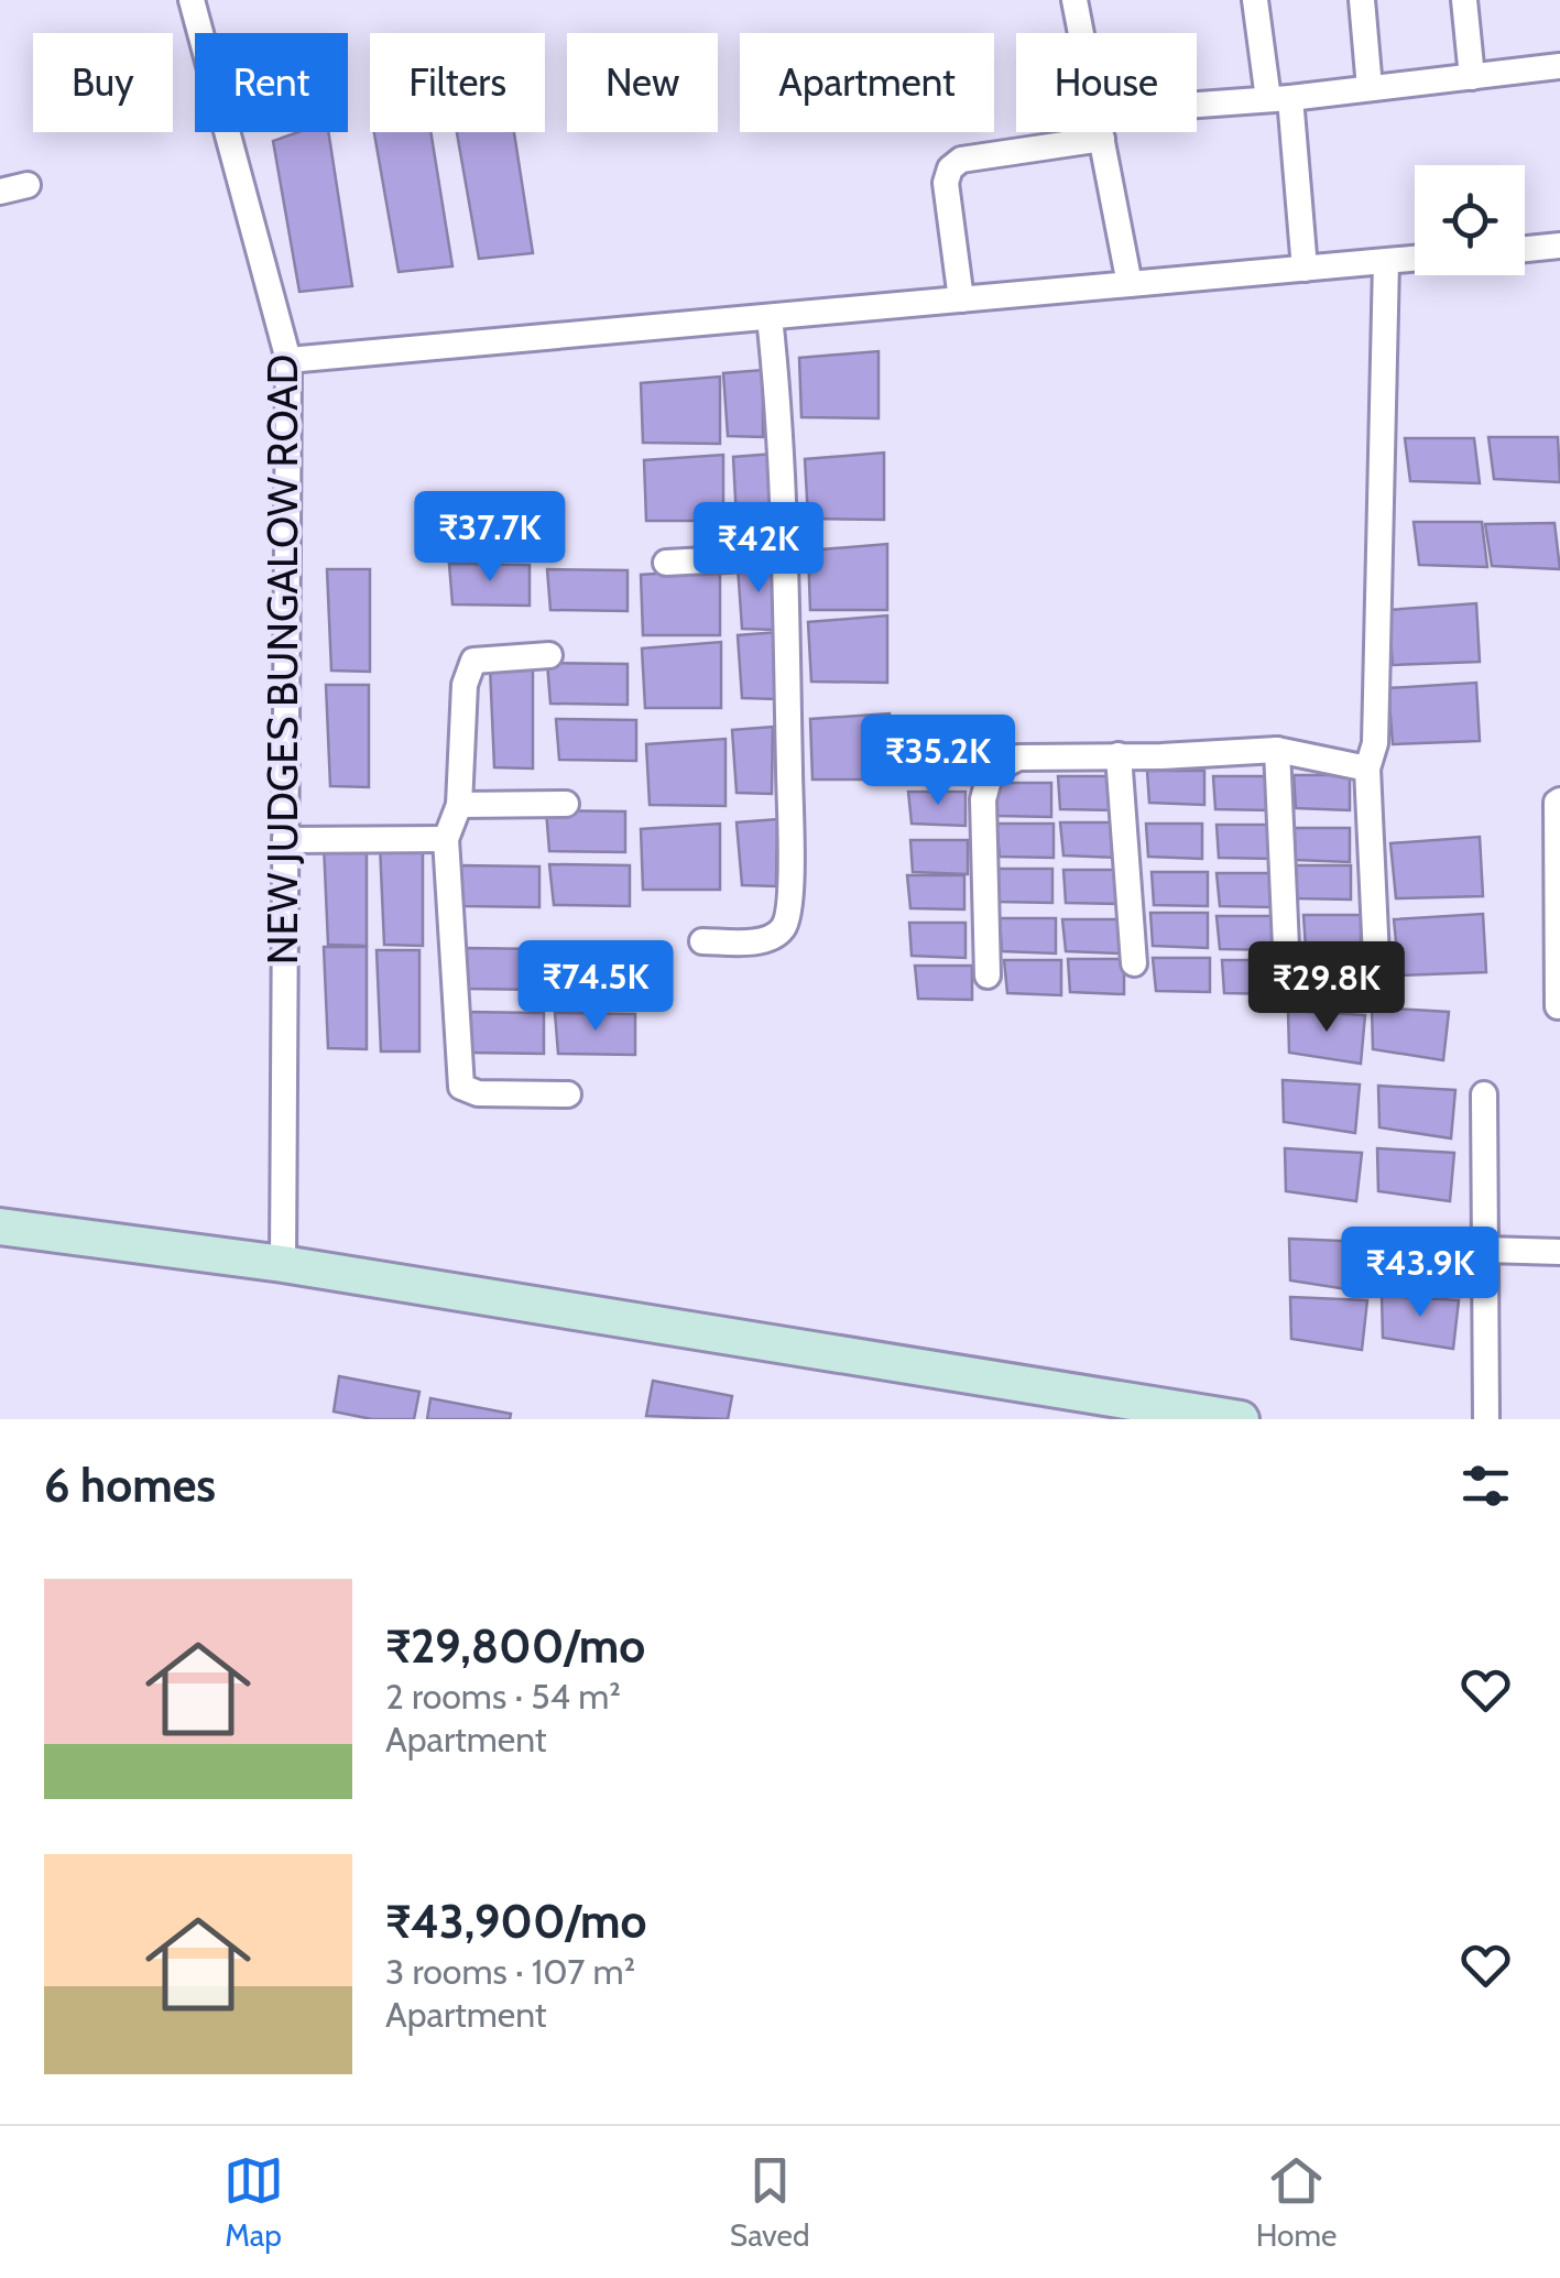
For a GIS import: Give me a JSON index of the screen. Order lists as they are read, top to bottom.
{
  "streets": {
    "street": ["NEW JUDGES BUNGALOW ROAD"]
  },
  "page": {
    "chip": [
      "Buy",
      "Rent",
      "Filters",
      "New",
      "Apartment",
      "House"
    ],
    "price": [
      "₹37.7K",
      "₹42K",
      "₹35.2K",
      "₹74.5K",
      "₹29.8K",
      "₹43.9K"
    ],
    "heading": "6 homes",
    "list": [
      {
        "name": "₹29,800/mo",
        "note": "2 rooms · 54 m² · Apartment"
      },
      {
        "name": "₹43,900/mo",
        "note": "3 rooms · 107 m² · Apartment"
      }
    ],
    "tabs": ["Map", "Saved", "Home"]
  }
}
